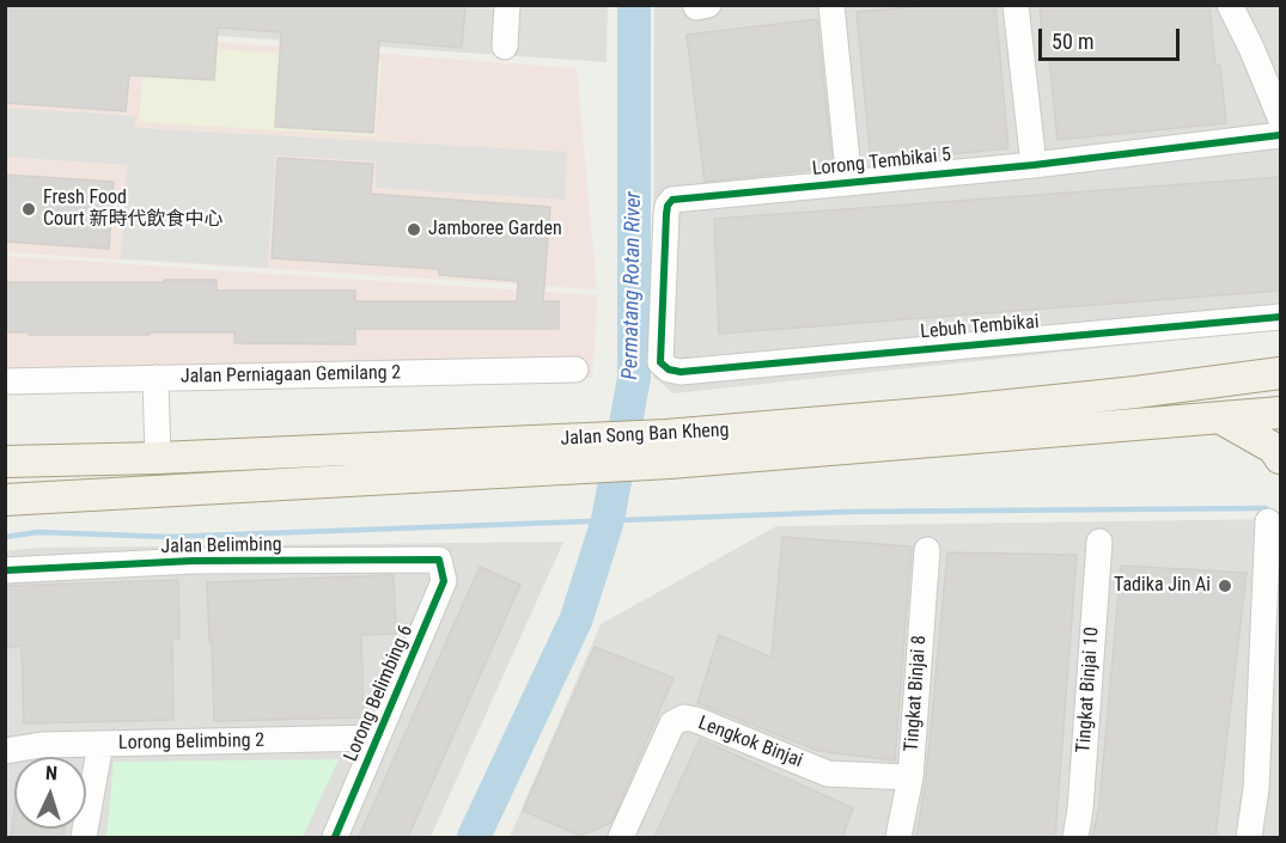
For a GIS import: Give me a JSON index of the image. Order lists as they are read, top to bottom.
{
  "streets": {
    "main road": ["Jalan Song Ban Kheng"],
    "street": [
      "Lorong Tembikai 5",
      "Lebuh Tembikai",
      "Jalan Perniagaan Gemilang 2",
      "Jalan Belimbing",
      "Tingkat Binjai 10",
      "Lorong Belimbing 6",
      "Tingkat Binjai 8",
      "Lorong Belimbing 2",
      "Lengkok Binjai"
    ]
  },
  "crossings": [
    ["Lorong Tembikai 5", "Lebuh Tembikai"],
    ["Jalan Belimbing", "Lorong Belimbing 6"],
    ["Lorong Belimbing 6", "Lorong Belimbing 2"],
    ["Tingkat Binjai 8", "Lengkok Binjai"]
  ],
  "water": ["Permatang Rotan River"],
  "places": ["Fresh Food Court 新時代飲食中心", "Jamboree Garden", "Tadika Jin Ai"],
  "scale_bar": "50 m",
  "north": "top"
}
